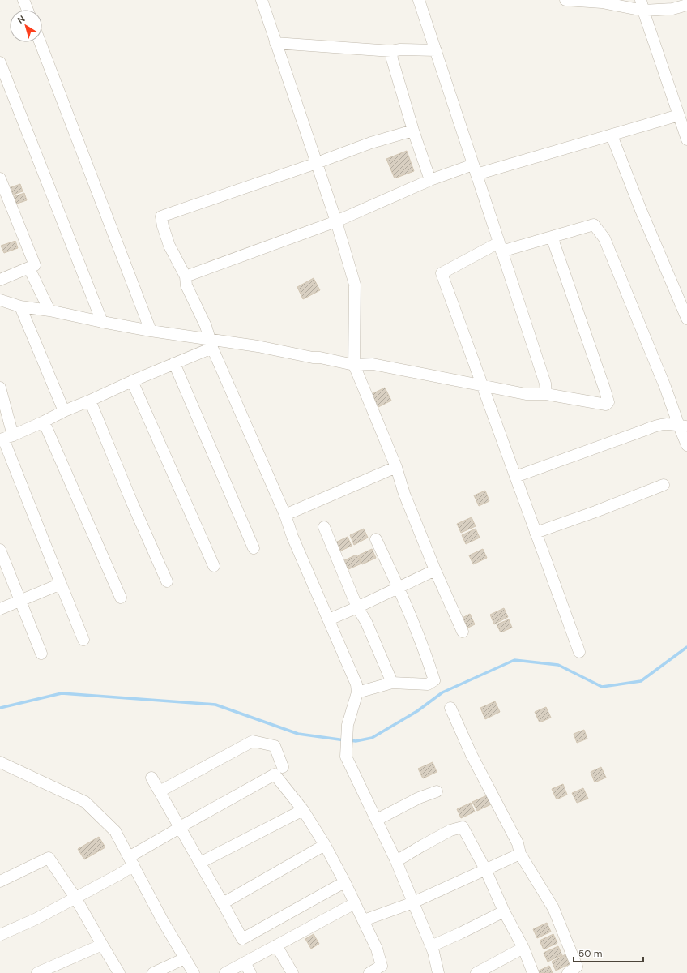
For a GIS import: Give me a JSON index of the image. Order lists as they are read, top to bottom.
{
  "scale_bar": "50 m",
  "north": "top left"
}
